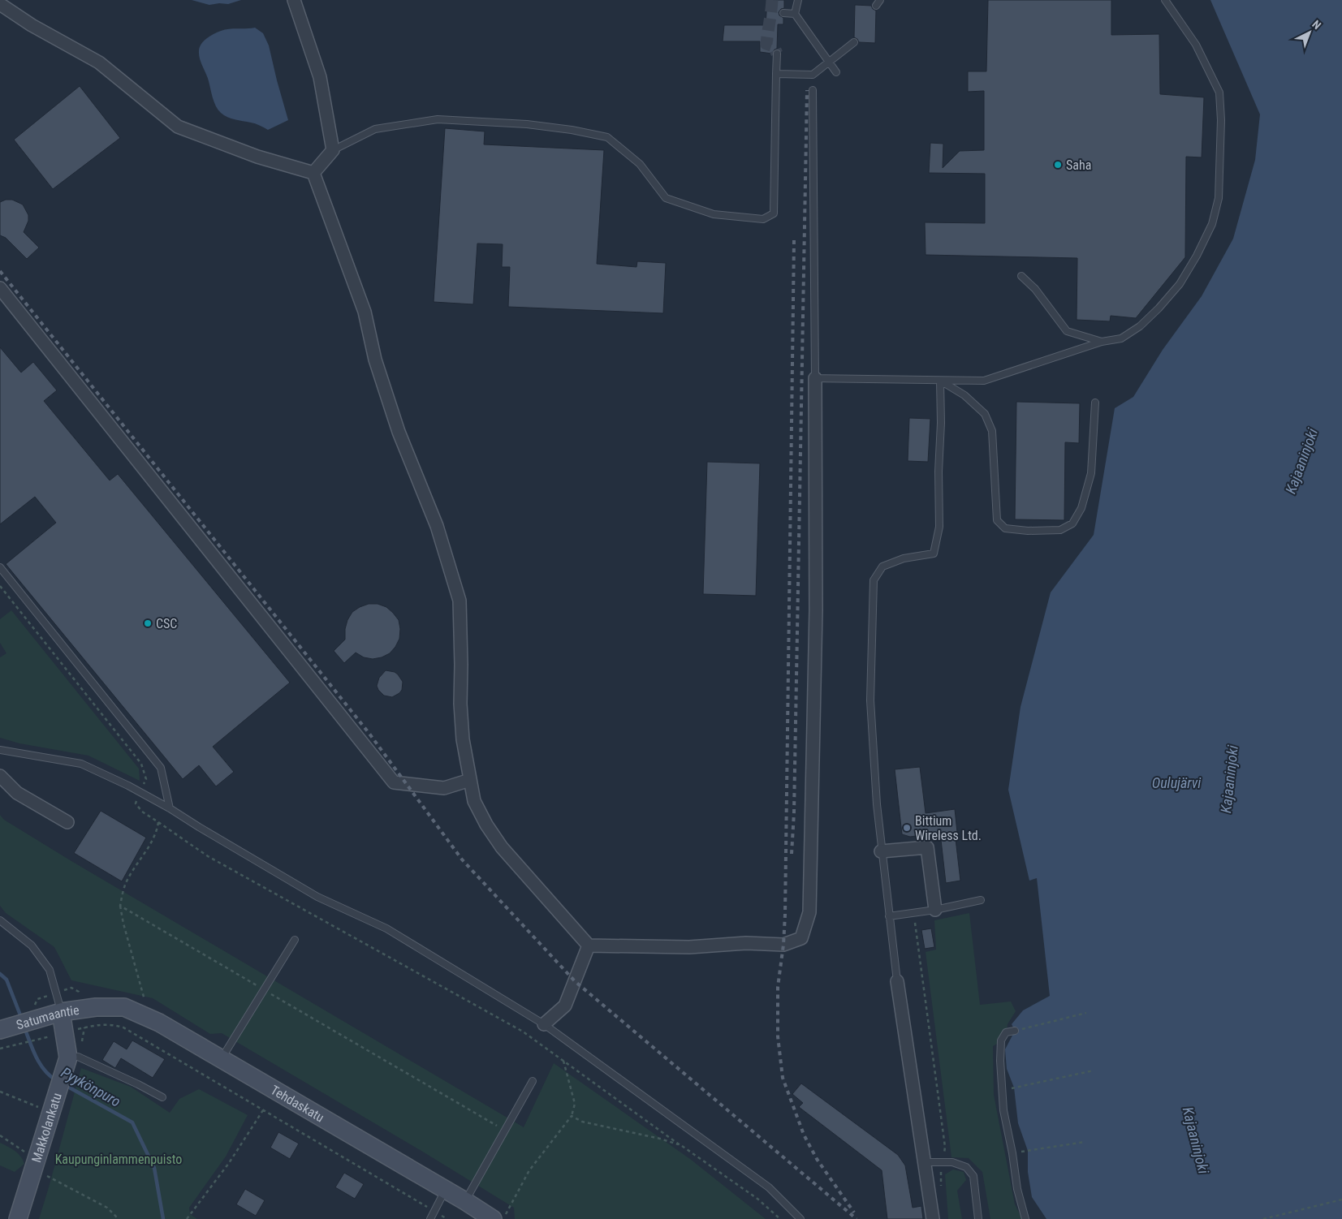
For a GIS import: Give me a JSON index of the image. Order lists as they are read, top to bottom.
{
  "streets": {
    "street": ["Satumaantie", "Tehdaskatu", "Makkolankatu"]
  },
  "crossings": [
    ["Satumaantie", "Tehdaskatu"],
    ["Satumaantie", "Makkolankatu"]
  ],
  "water": ["Kajaaninjoki", "Oulujärvi", "Pyykönpuro"],
  "parks": ["Kaupunginlammenpuisto"],
  "places": ["Saha", "CSC", "Bittium Wireless Ltd."],
  "north": "top right"
}
